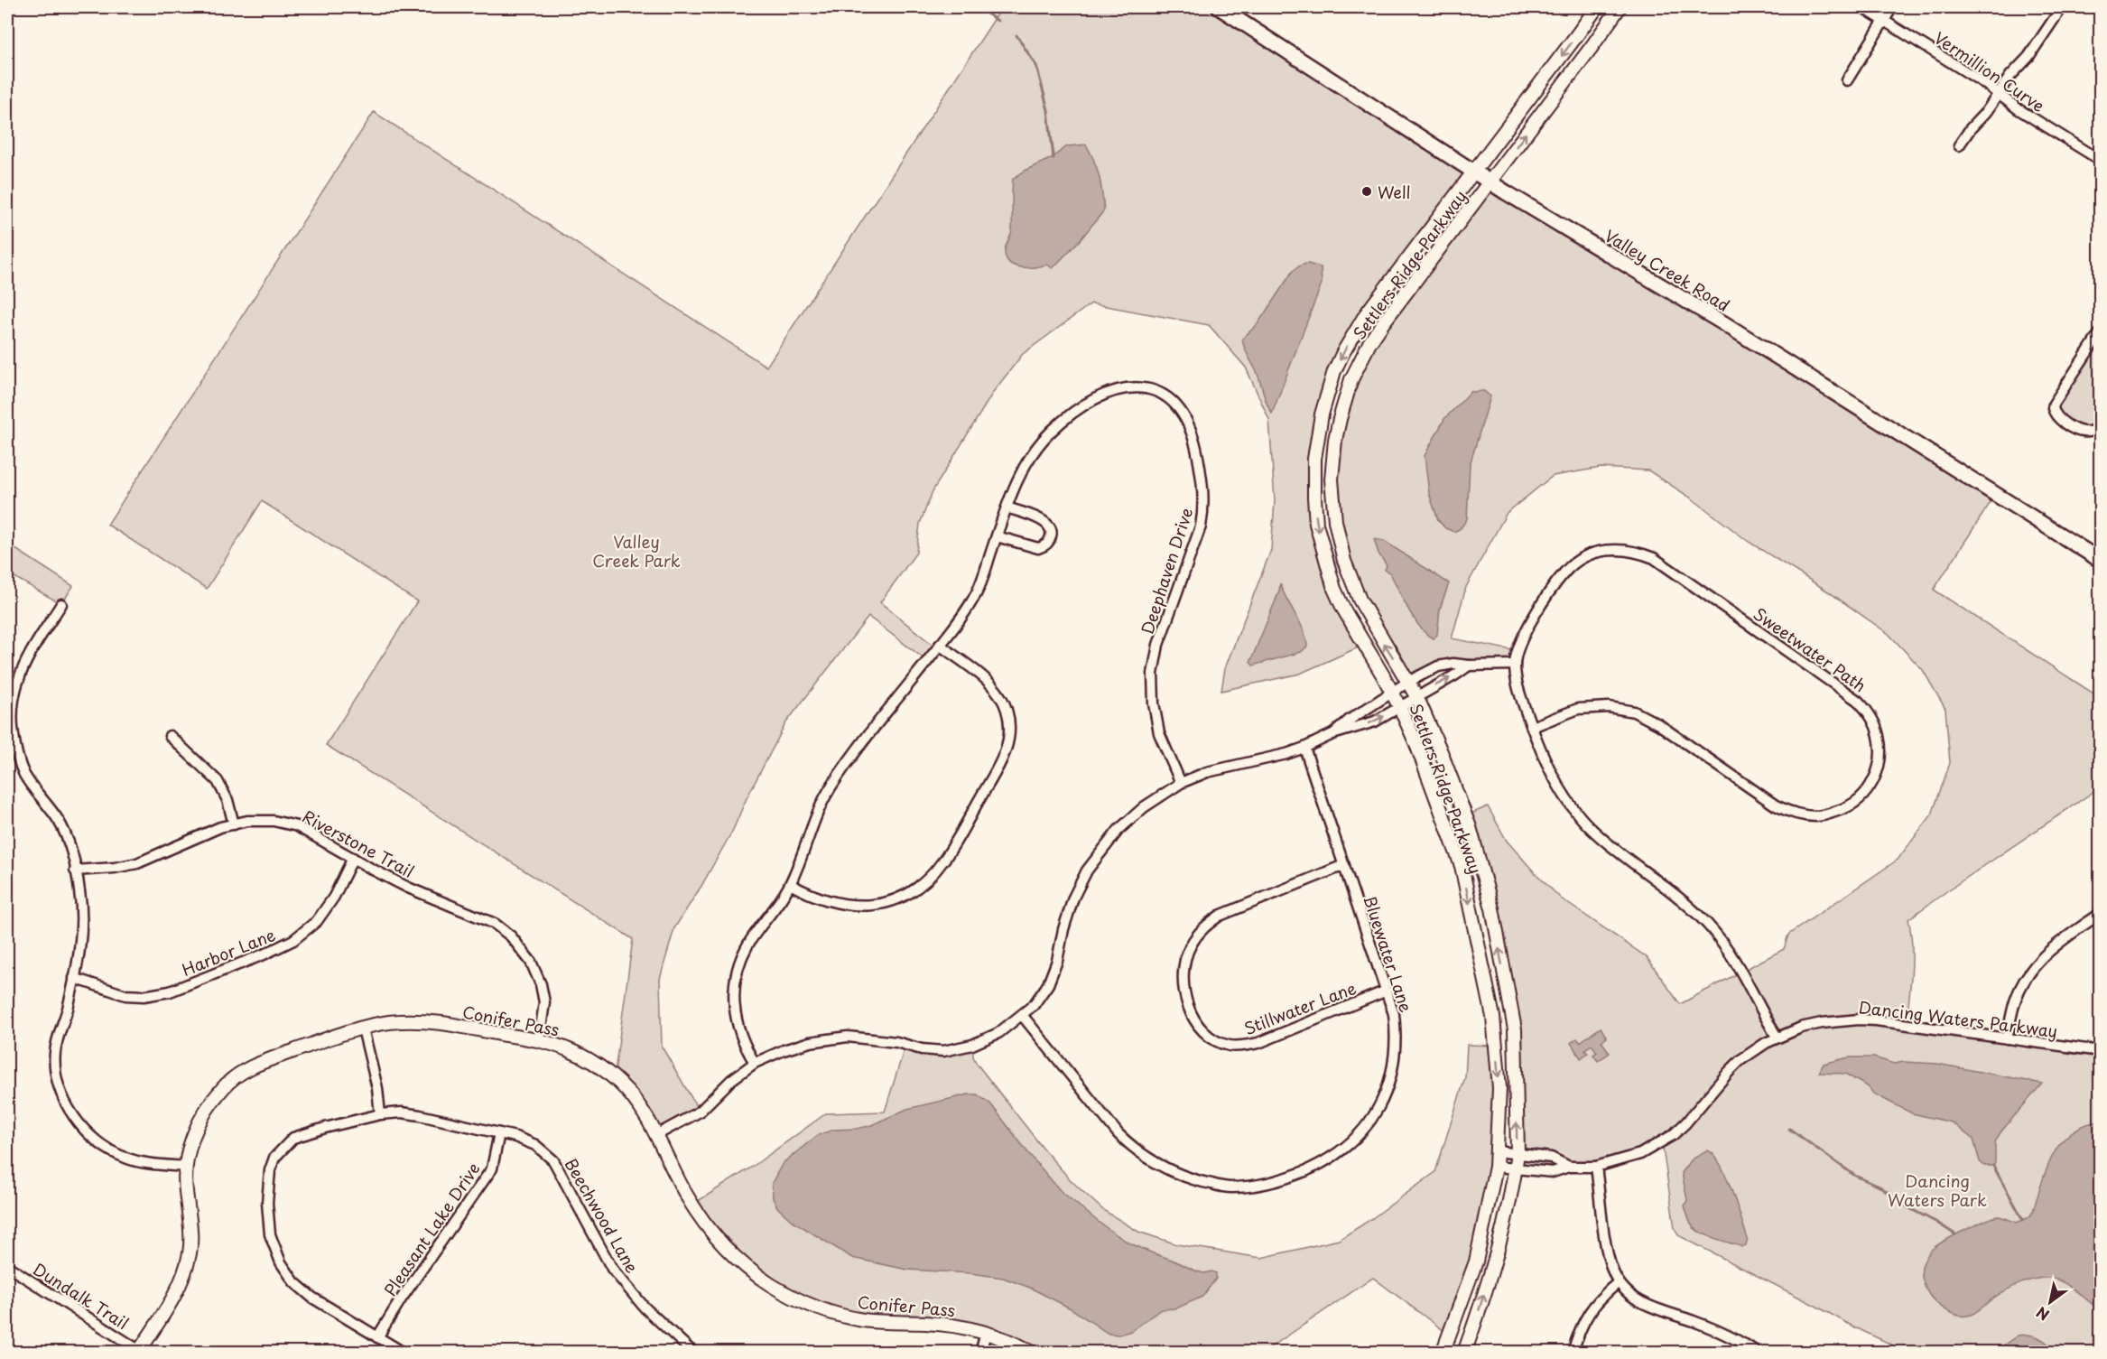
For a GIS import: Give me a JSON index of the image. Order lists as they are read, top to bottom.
{
  "streets": {
    "main road": ["Valley Creek Road"],
    "street": [
      "Vermillion Curve",
      "Settlers Ridge Parkway",
      "Deephaven Drive",
      "Sweetwater Path",
      "Riverstone Trail",
      "Harbor Lane",
      "Bluewater Lane",
      "Stillwater Lane",
      "Dancing Waters Parkway",
      "Conifer Pass",
      "Beechwood Lane",
      "Pleasant Lake Drive",
      "Dundalk Trail"
    ]
  },
  "crossings": [
    ["Settlers Ridge Parkway", "Valley Creek Road"],
    ["Settlers Ridge Parkway", "Dancing Waters Parkway"],
    ["Sweetwater Path", "Dancing Waters Parkway"],
    ["Riverstone Trail", "Harbor Lane"],
    ["Riverstone Trail", "Conifer Pass"],
    ["Bluewater Lane", "Stillwater Lane"],
    ["Conifer Pass", "Dundalk Trail"],
    ["Beechwood Lane", "Pleasant Lake Drive"]
  ],
  "parks": ["Valley Creek Park", "Dancing Waters Park"],
  "places": ["Well"],
  "north": "bottom left"
}
